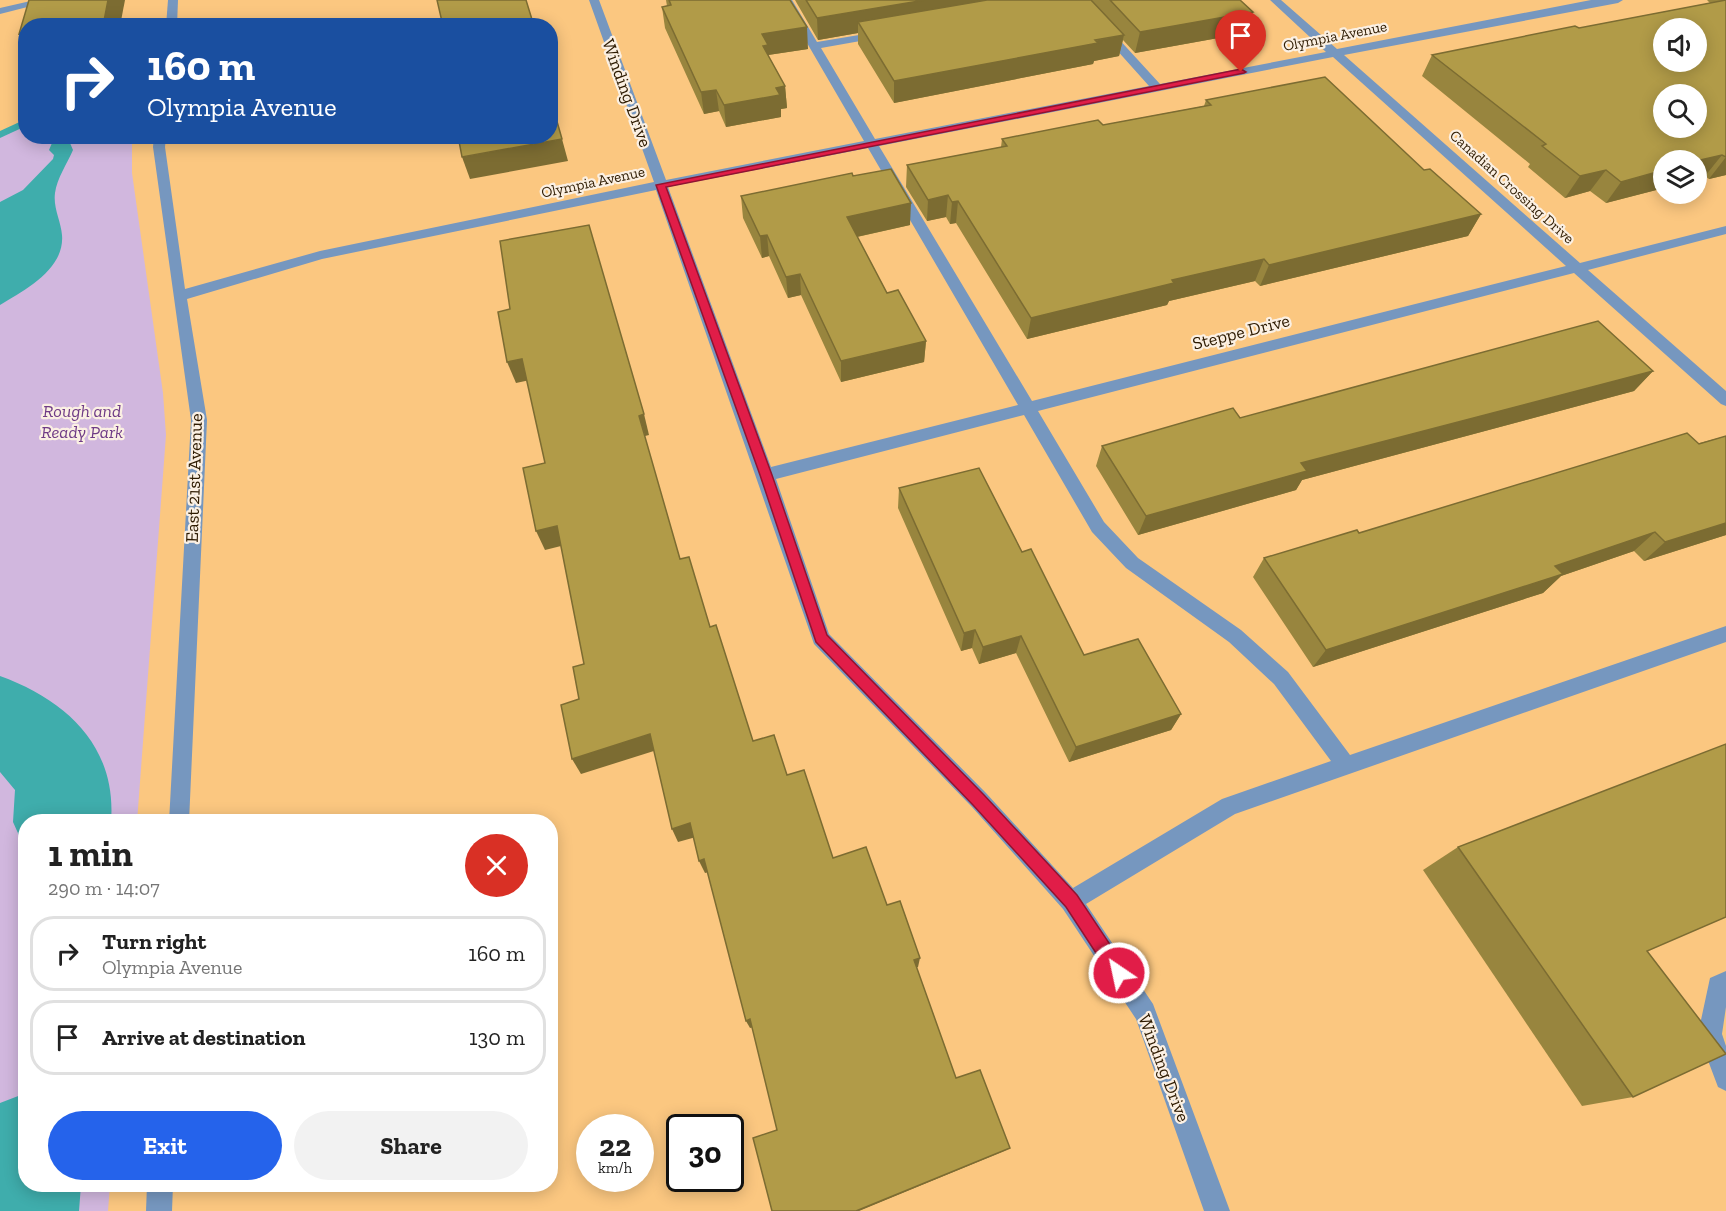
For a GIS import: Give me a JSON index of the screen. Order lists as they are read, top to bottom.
{
  "streets": {
    "street": [
      "Olympia Avenue",
      "Winding Drive",
      "Canadian Crossing Drive",
      "Steppe Drive",
      "East 21st Avenue"
    ]
  },
  "crossings": [
    ["Olympia Avenue", "Winding Drive"],
    ["Olympia Avenue", "Canadian Crossing Drive"],
    ["Olympia Avenue", "East 21st Avenue"],
    ["Winding Drive", "Steppe Drive"],
    ["Canadian Crossing Drive", "Steppe Drive"]
  ],
  "parks": ["Rough and Ready Park"],
  "page": {
    "turn": ["160 m", "Olympia Avenue"],
    "heading": ["1 min", "290 m · 14:07"],
    "list": [
      {
        "name": "Turn right",
        "note": "Olympia Avenue",
        "value": "160 m"
      },
      {
        "name": "Arrive at destination",
        "value": "130 m"
      }
    ],
    "buttons": ["Exit", "Share"],
    "speed": "22 km/h",
    "limit": "30"
  }
}
